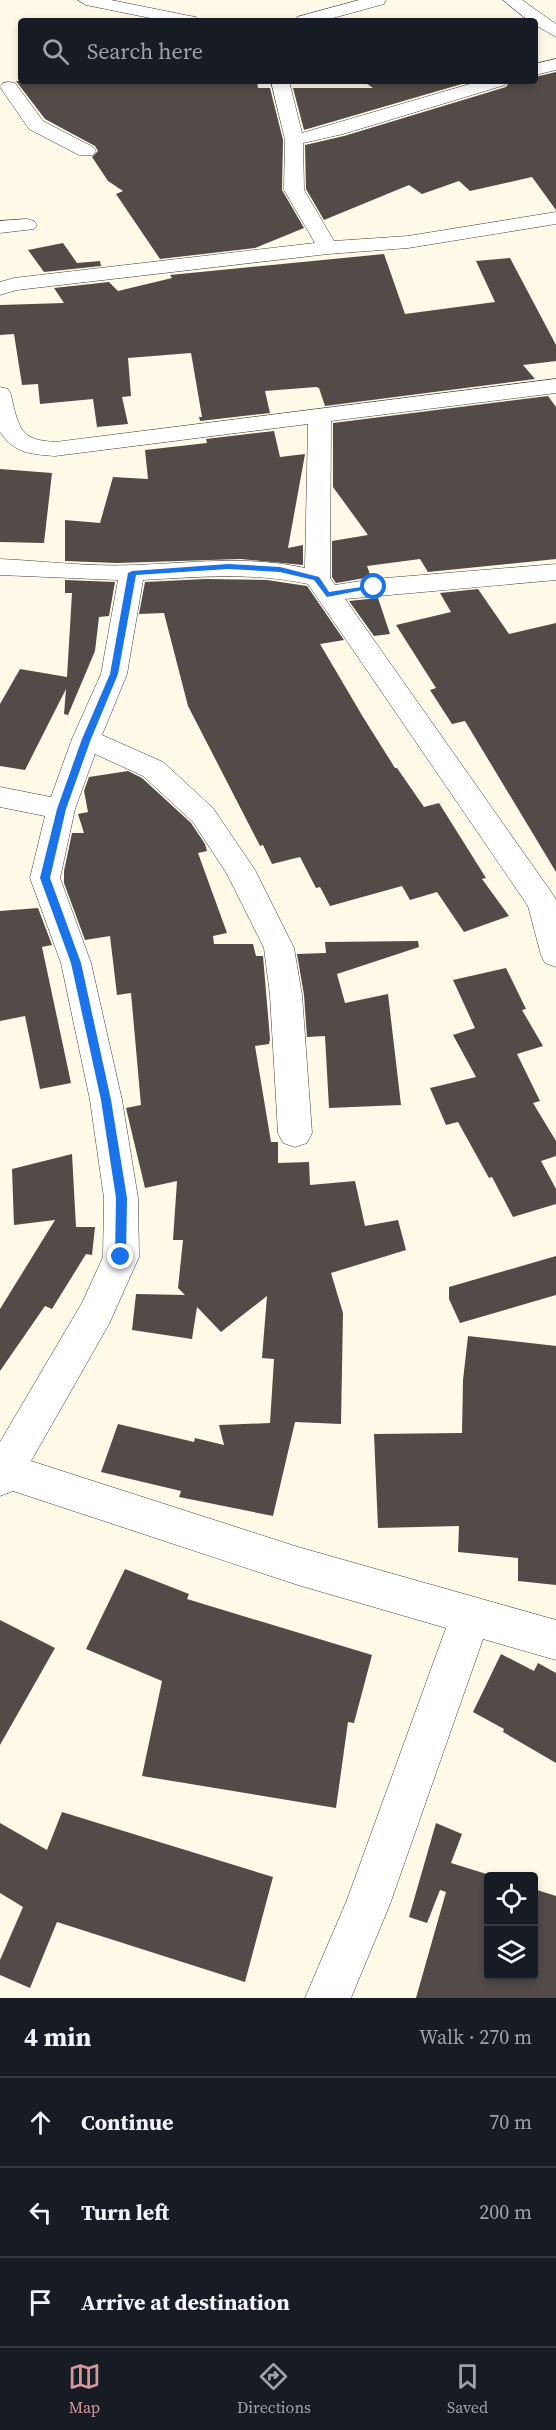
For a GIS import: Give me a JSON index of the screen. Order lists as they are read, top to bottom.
{
  "page": {
    "search": "Search here",
    "heading": ["4 min", "Walk · 270 m"],
    "list": [
      ["Continue", "70 m"],
      ["Turn left", "200 m"],
      "Arrive at destination"
    ],
    "nav": ["Map", "Directions", "Saved"]
  }
}
